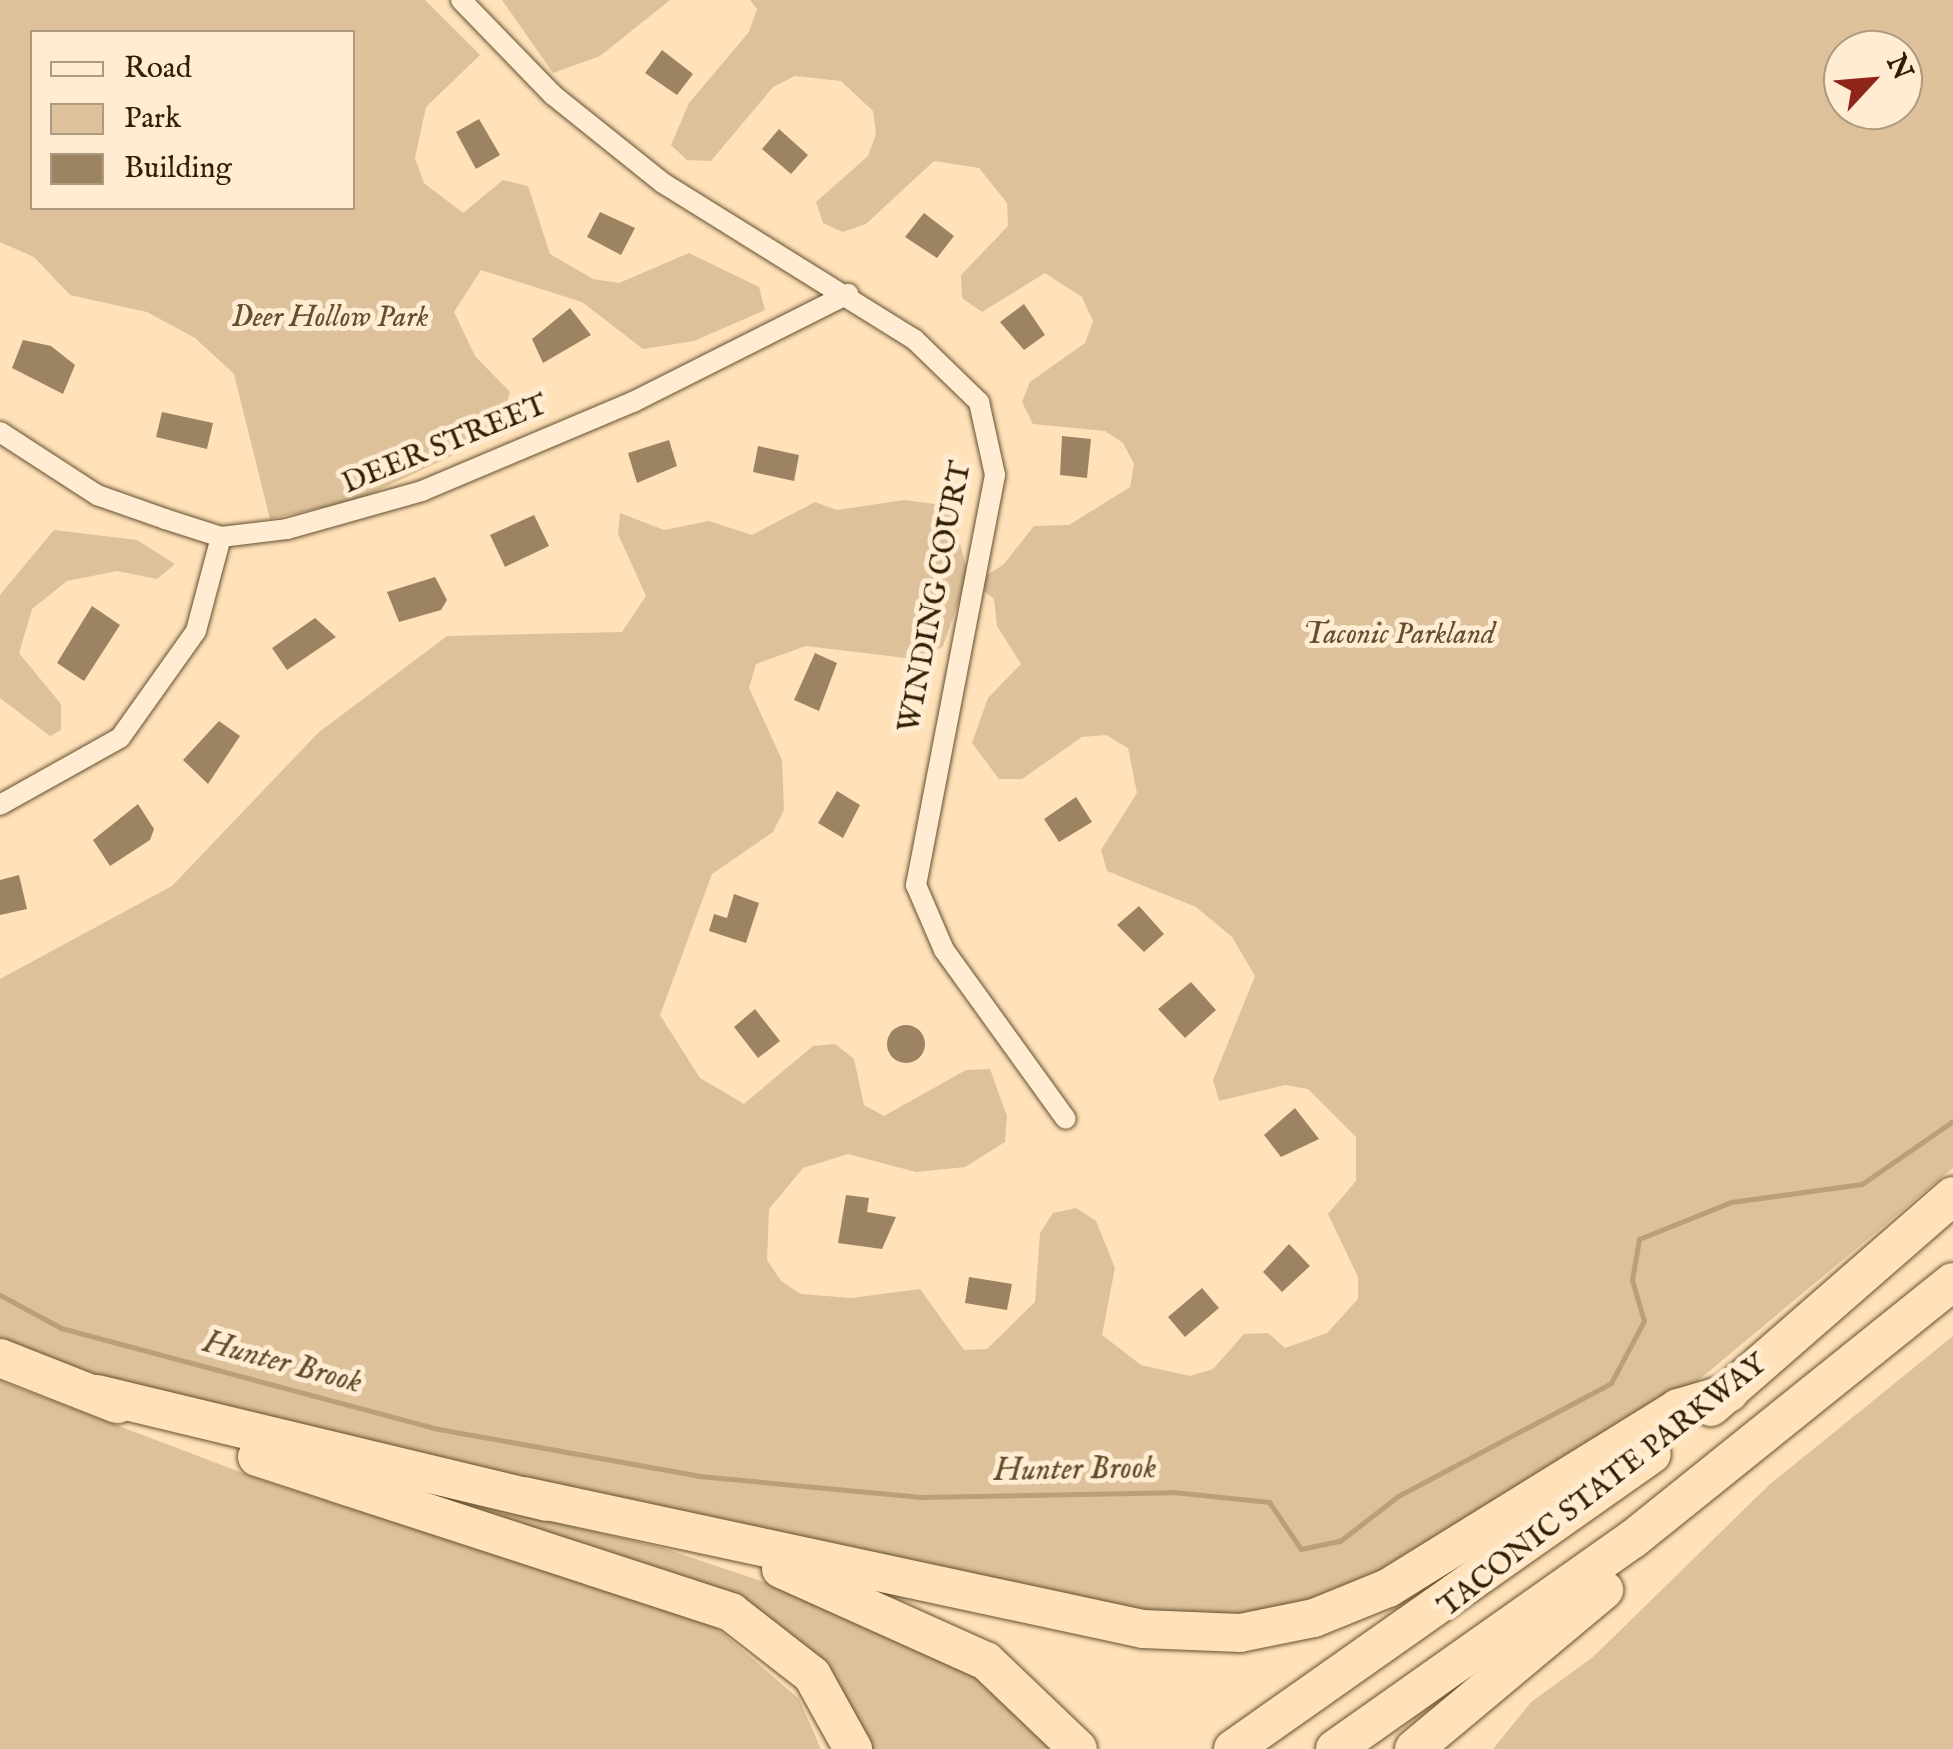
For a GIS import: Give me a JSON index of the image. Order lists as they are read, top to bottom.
{
  "streets": {
    "highway": ["TACONIC STATE PARKWAY"],
    "street": ["DEER STREET", "WINDING COURT"]
  },
  "crossings": [
    ["DEER STREET", "WINDING COURT"]
  ],
  "water": ["Hunter Brook"],
  "parks": ["Deer Hollow Park", "Taconic Parkland"],
  "legend": ["Road", "Park", "Building"],
  "north": "top right"
}
